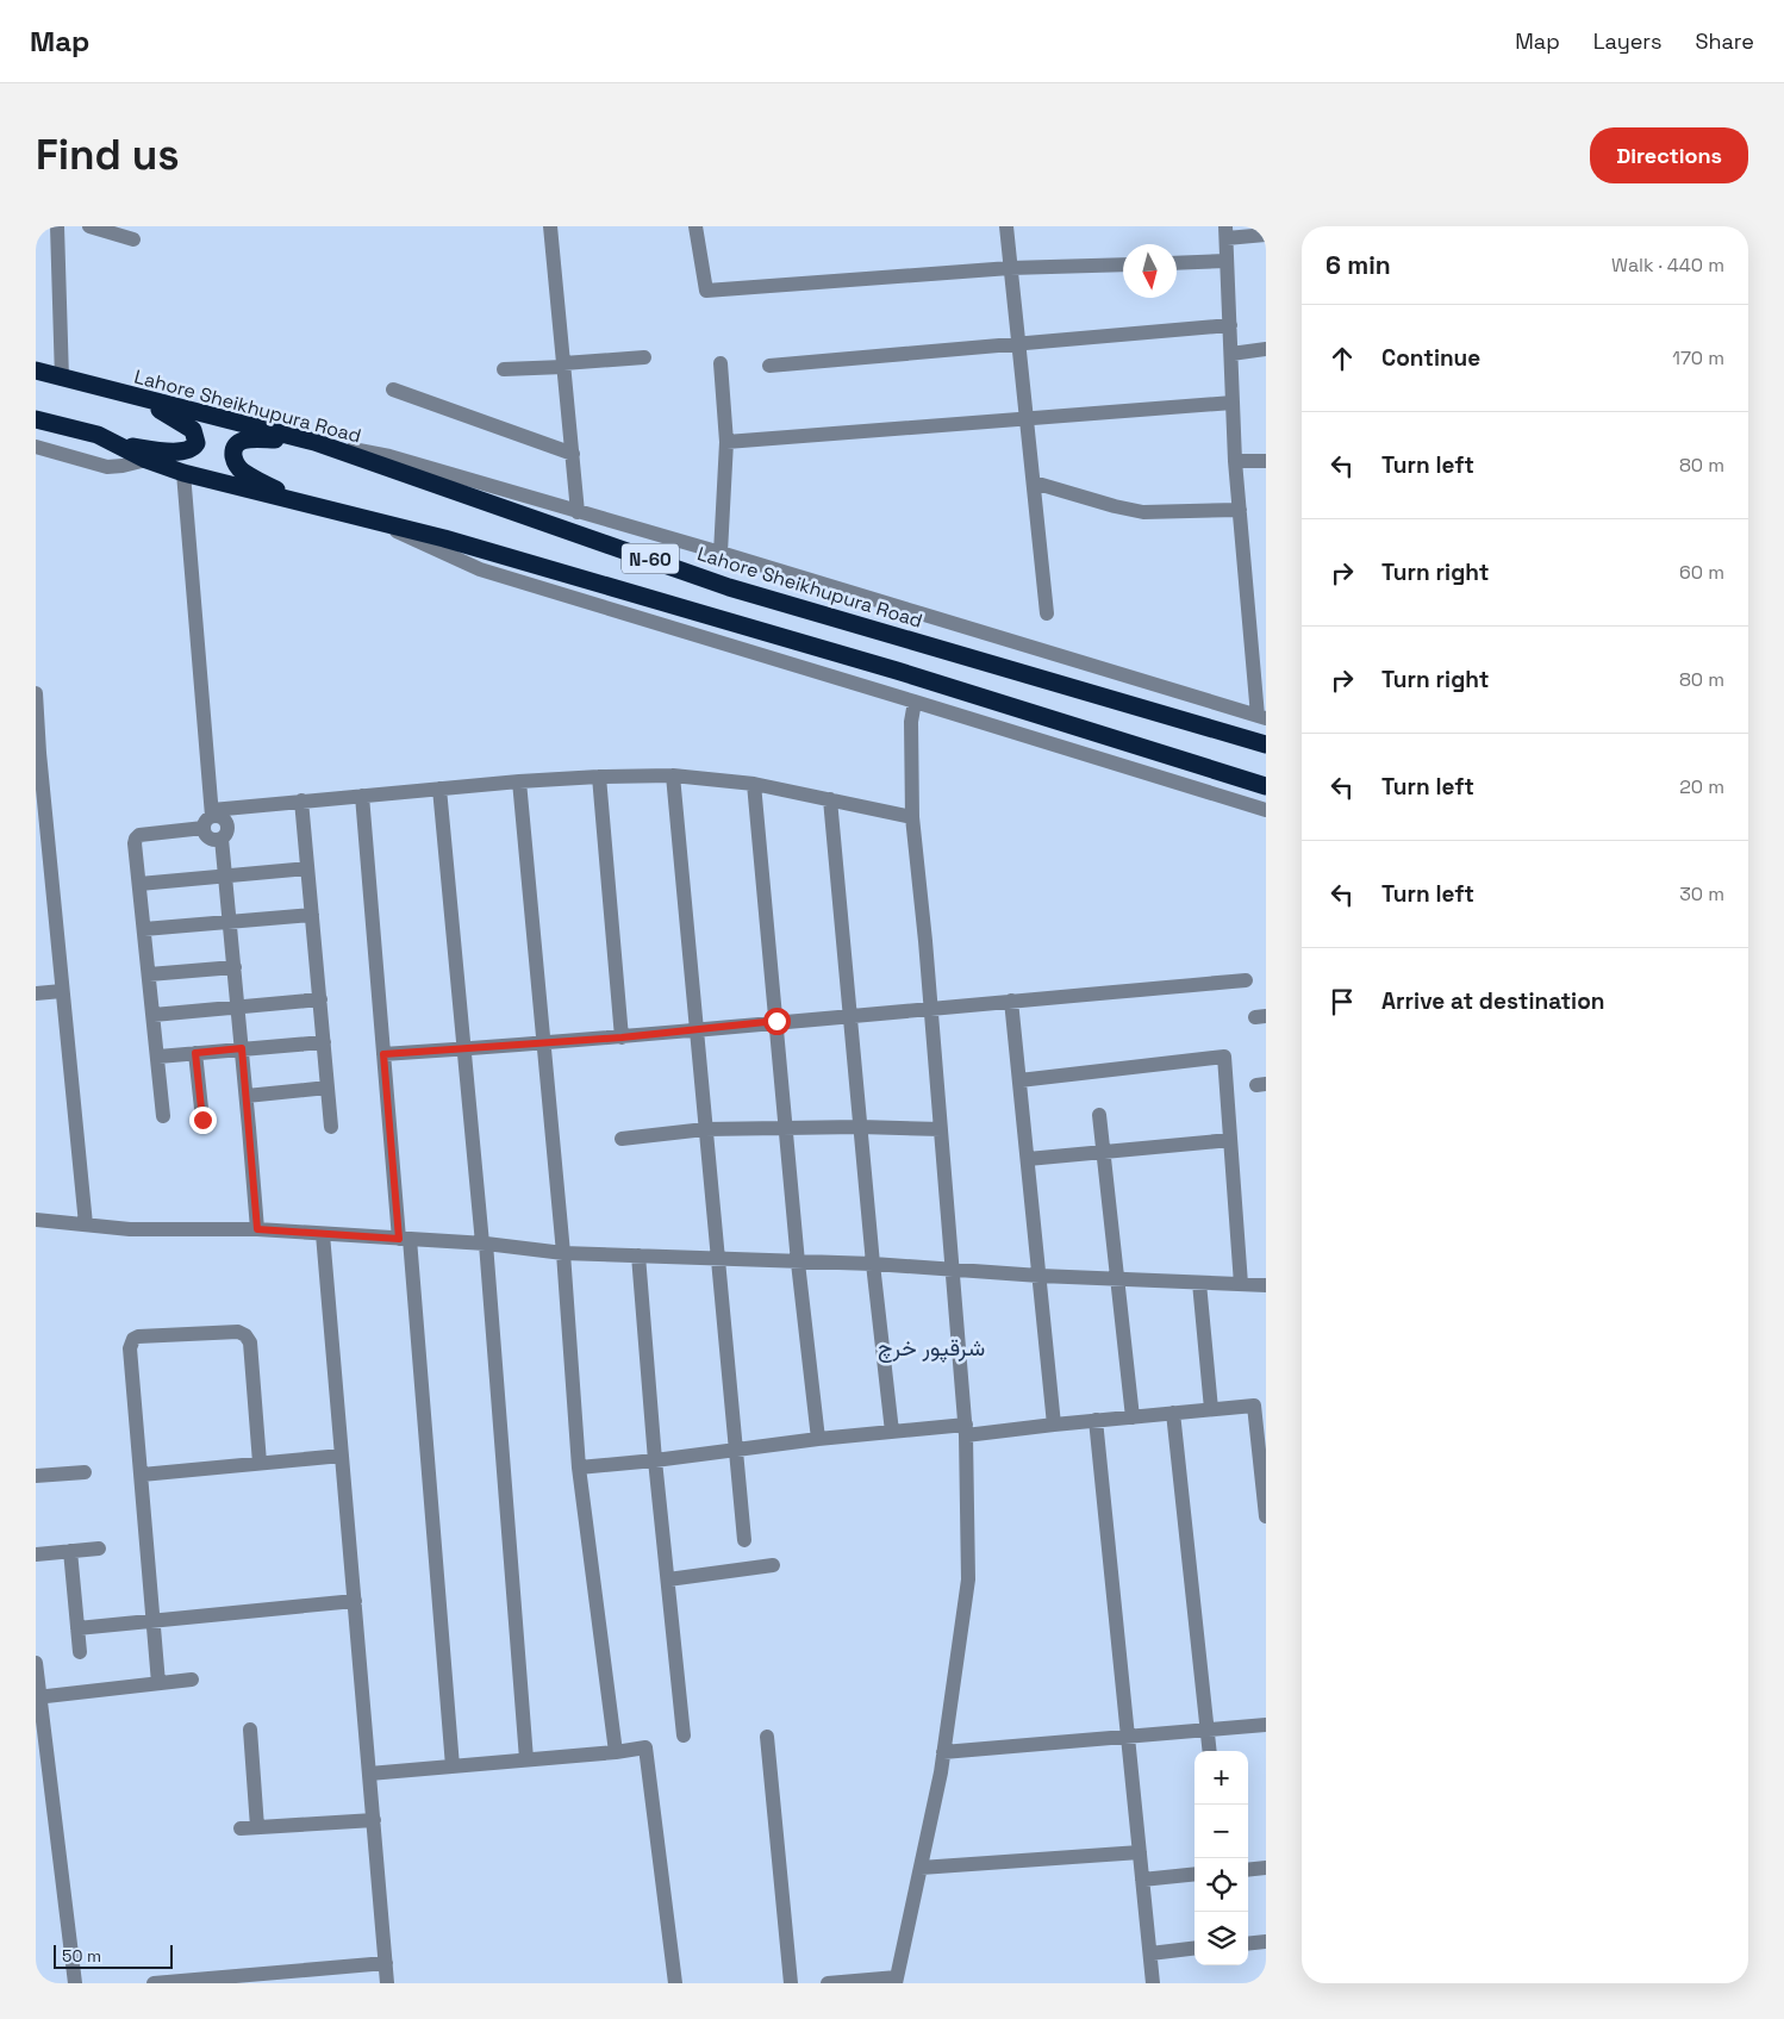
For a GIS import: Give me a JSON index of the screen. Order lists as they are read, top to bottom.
{
  "streets": {
    "highway": ["Lahore Sheikhupura Road", "N-60"]
  },
  "districts": ["شرقپور خرچ"],
  "scale_bar": "50 m",
  "north": "bottom",
  "page": {
    "header": "Map",
    "nav": ["Map", "Layers", "Share"],
    "buttons": "Directions",
    "title": "Find us",
    "heading": ["6 min", "Walk · 440 m"],
    "list": [
      ["Continue", "170 m"],
      ["Turn left", "80 m"],
      ["Turn right", "60 m"],
      ["Turn right", "80 m"],
      ["Turn left", "20 m"],
      ["Turn left", "30 m"],
      "Arrive at destination"
    ],
    "map_buttons": ["+", "−"],
    "scale": "50 m"
  }
}
